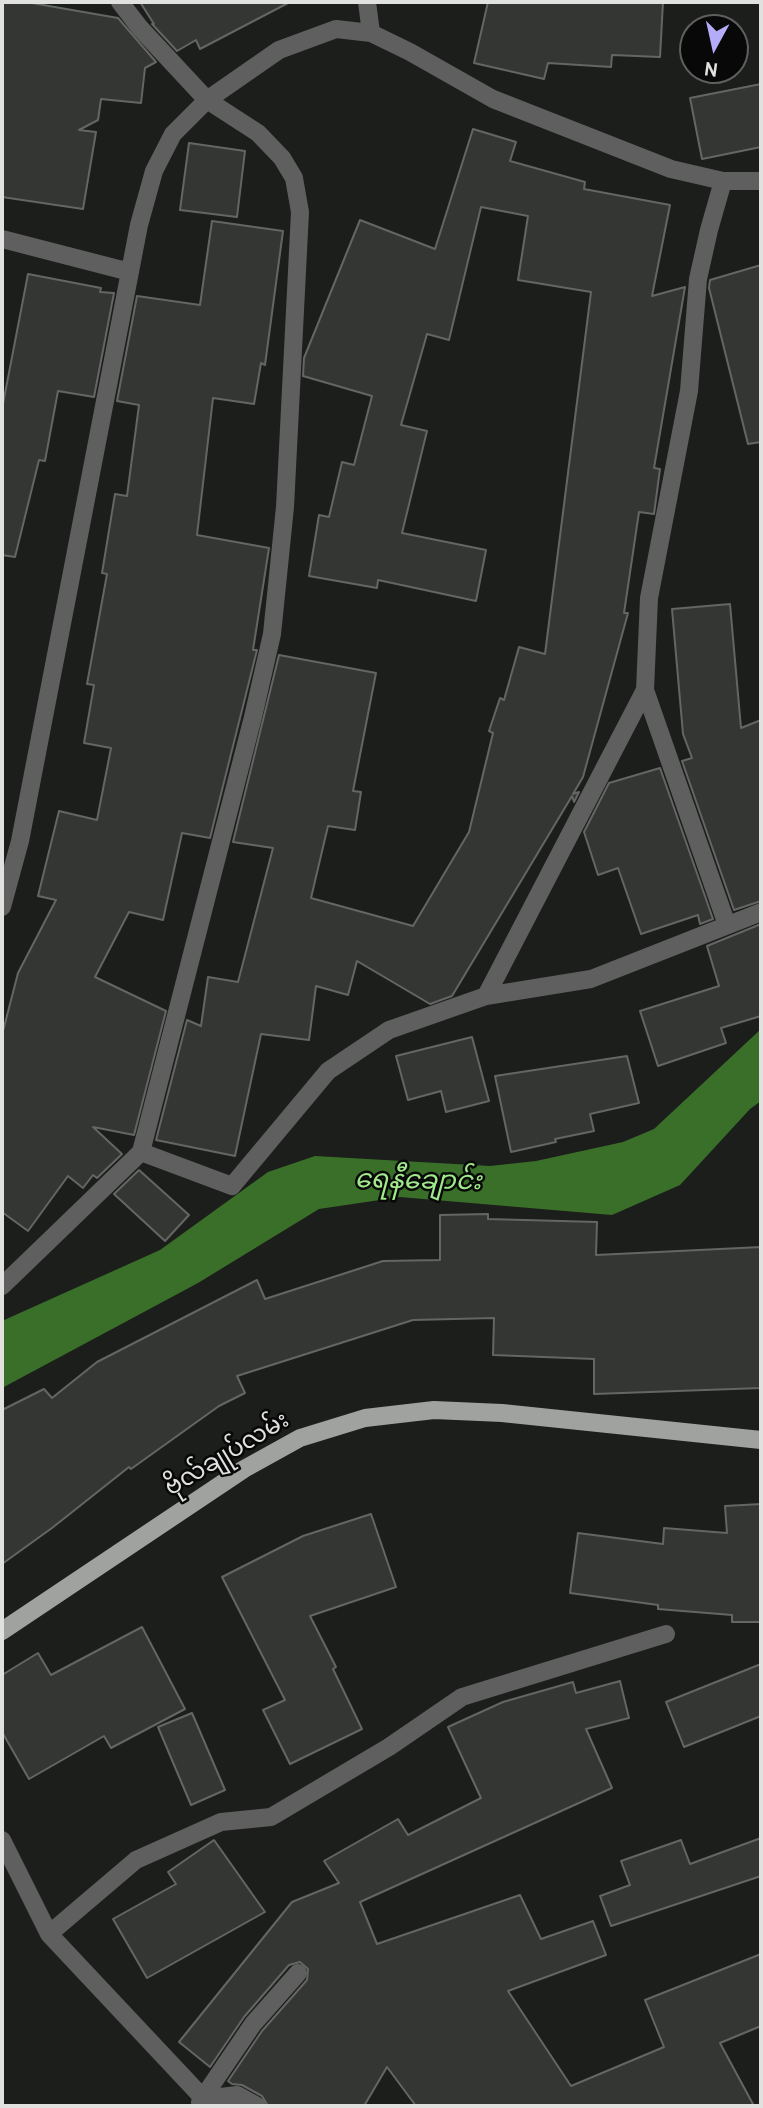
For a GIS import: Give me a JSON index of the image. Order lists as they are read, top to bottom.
{
  "streets": {
    "main road": ["ဗိုလ်‌ချုပ်‌လမ်း"]
  },
  "water": ["ရေနီချောင်း"],
  "north": "bottom"
}
